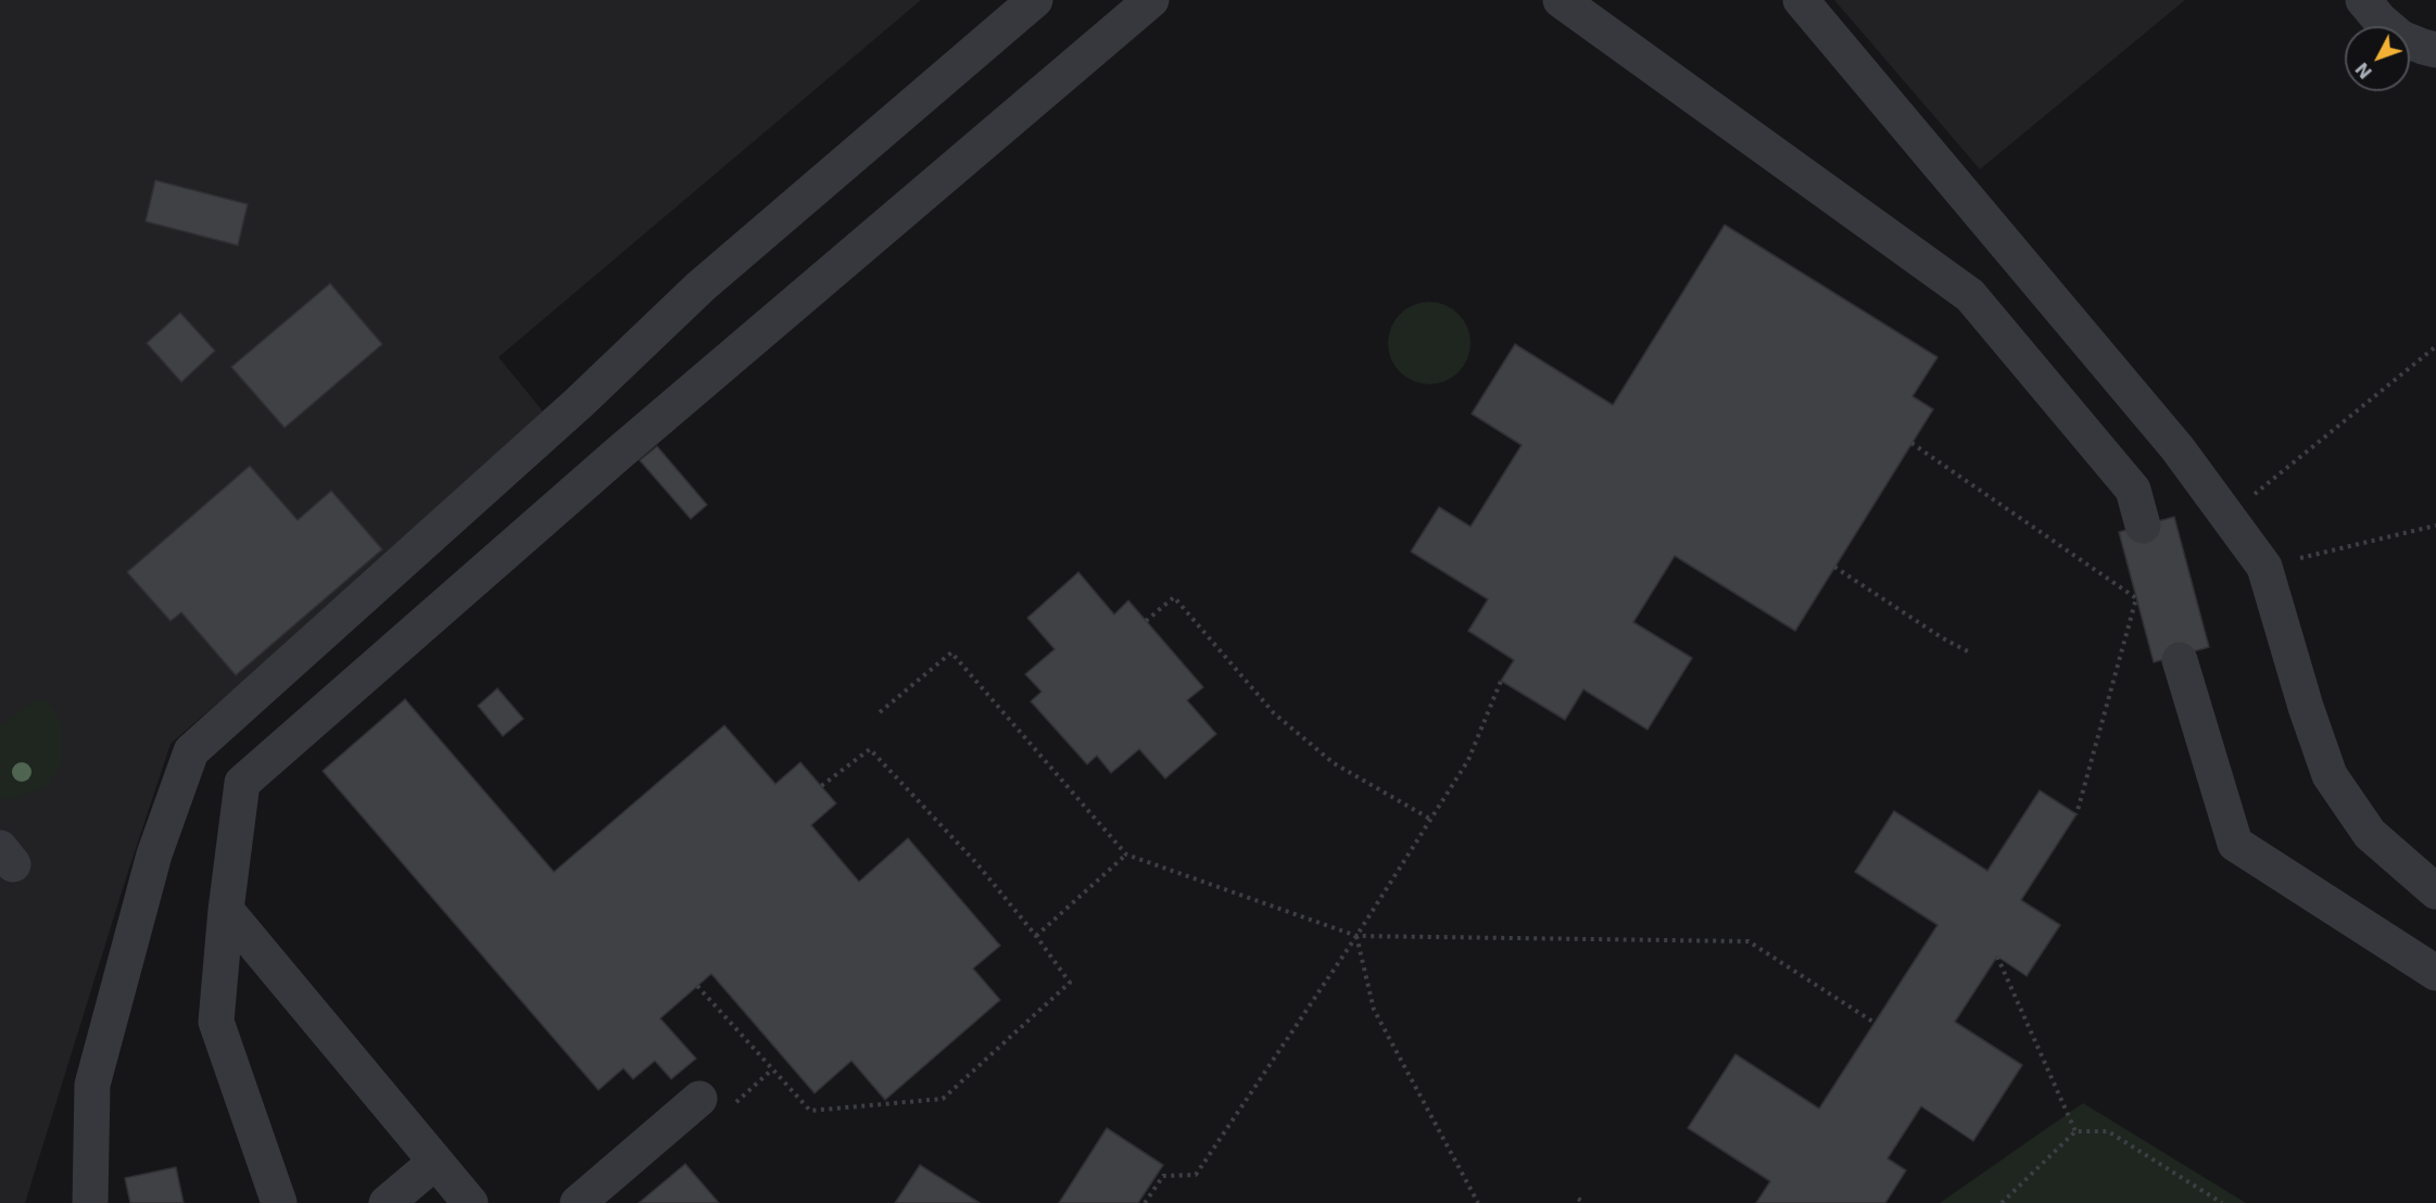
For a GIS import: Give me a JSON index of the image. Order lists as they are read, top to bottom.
{
  "north": "bottom left"
}
